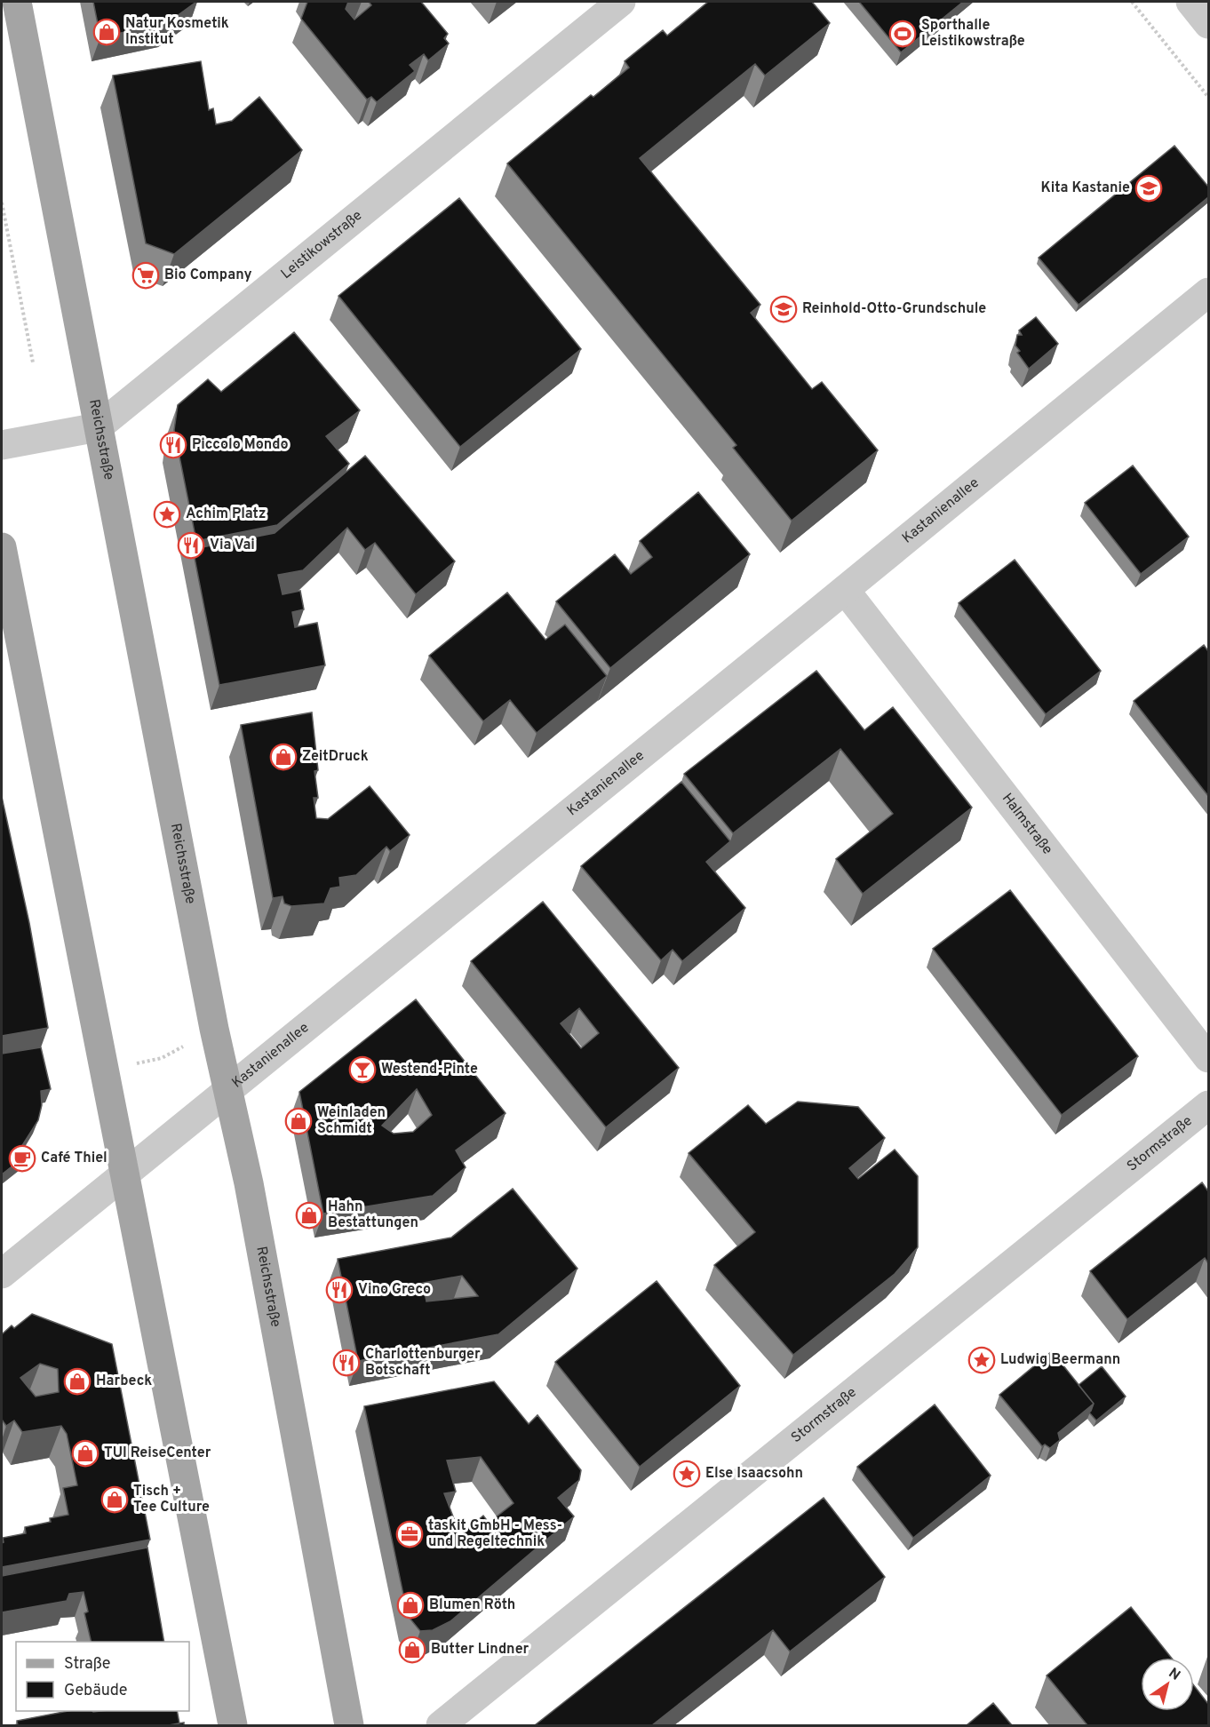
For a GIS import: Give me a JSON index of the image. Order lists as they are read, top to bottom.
{
  "streets": {
    "main road": ["Reichsstraße"],
    "street": [
      "Leistikowstraße",
      "Kastanienallee",
      "Halmstraße",
      "Stormstraße"
    ]
  },
  "crossings": [
    ["Leistikowstraße", "Reichsstraße"],
    ["Reichsstraße", "Kastanienallee"],
    ["Kastanienallee", "Halmstraße"]
  ],
  "places": {
    "shop": [
      "Natur Kosmetik Institut",
      "ZeitDruck",
      "Weinladen Schmidt",
      "Hahn Bestattungen",
      "Harbeck",
      "TUI ReiseCenter",
      "Tisch + Tee Culture",
      "Blumen Röth",
      "Butter Lindner"
    ],
    "sports": ["Sporthalle Leistikowstraße"],
    "school or university": ["Kita Kastanie", "Reinhold-Otto-Grundschule"],
    "supermarket": ["Bio Company"],
    "restaurant": [
      "Piccolo Mondo",
      "Via Vai",
      "Vino Greco",
      "Charlottenburger Botschaft"
    ],
    "place": ["Achim Platz", "Ludwig Beermann", "Else Isaacsohn"],
    "bar": ["Westend-Pinte"],
    "cafe": ["Café Thiel"],
    "office": ["taskit GmbH - Mess- und Regeltechnik"]
  },
  "legend": ["Straße", "Gebäude"],
  "north": "top right"
}
